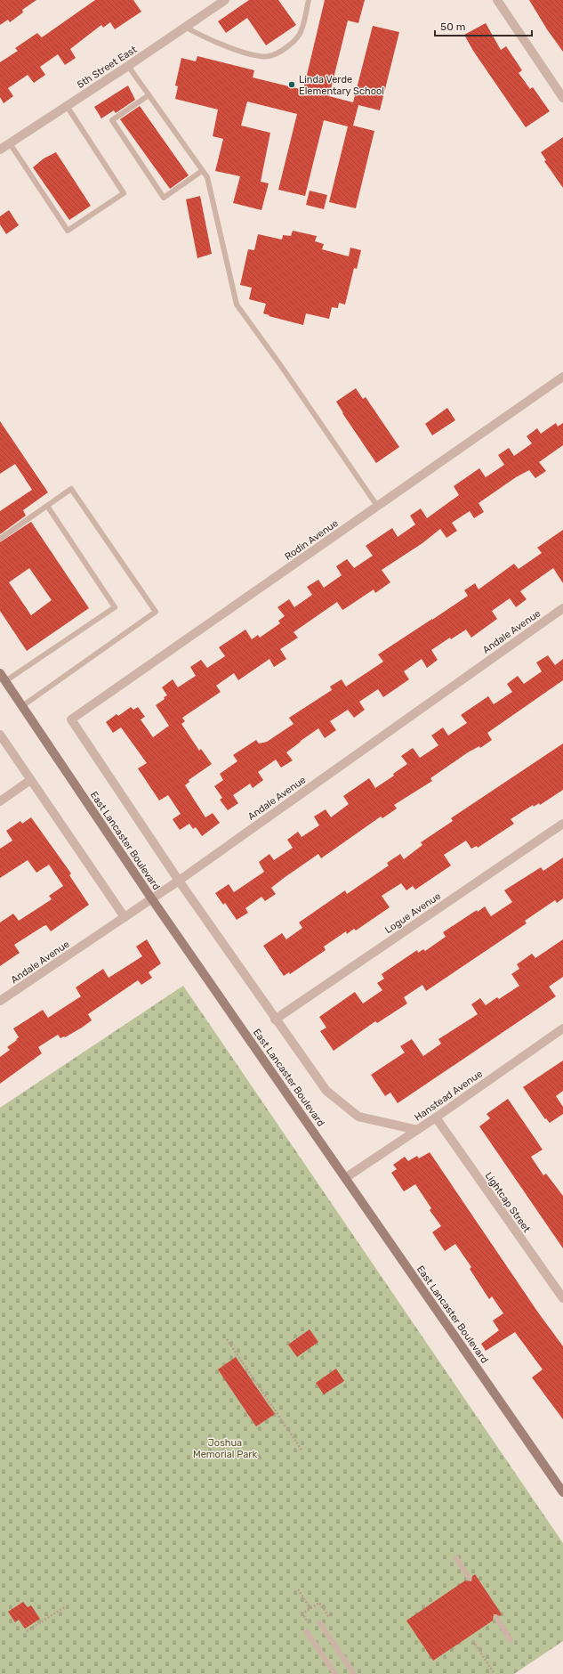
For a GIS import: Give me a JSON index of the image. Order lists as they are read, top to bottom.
{
  "streets": {
    "main road": ["East Lancaster Boulevard"],
    "street": [
      "5th Street East",
      "Rodin Avenue",
      "Andale Avenue",
      "Logue Avenue",
      "Hanstead Avenue",
      "Lightcap Street"
    ]
  },
  "crossings": [
    ["Rodin Avenue", "Andale Avenue"],
    ["Andale Avenue", "East Lancaster Boulevard"],
    ["East Lancaster Boulevard", "Hanstead Avenue"],
    ["Hanstead Avenue", "Lightcap Street"]
  ],
  "parks": ["Joshua Memorial Park"],
  "places": ["Linda Verde Elementary School"],
  "scale_bar": "50 m"
}
